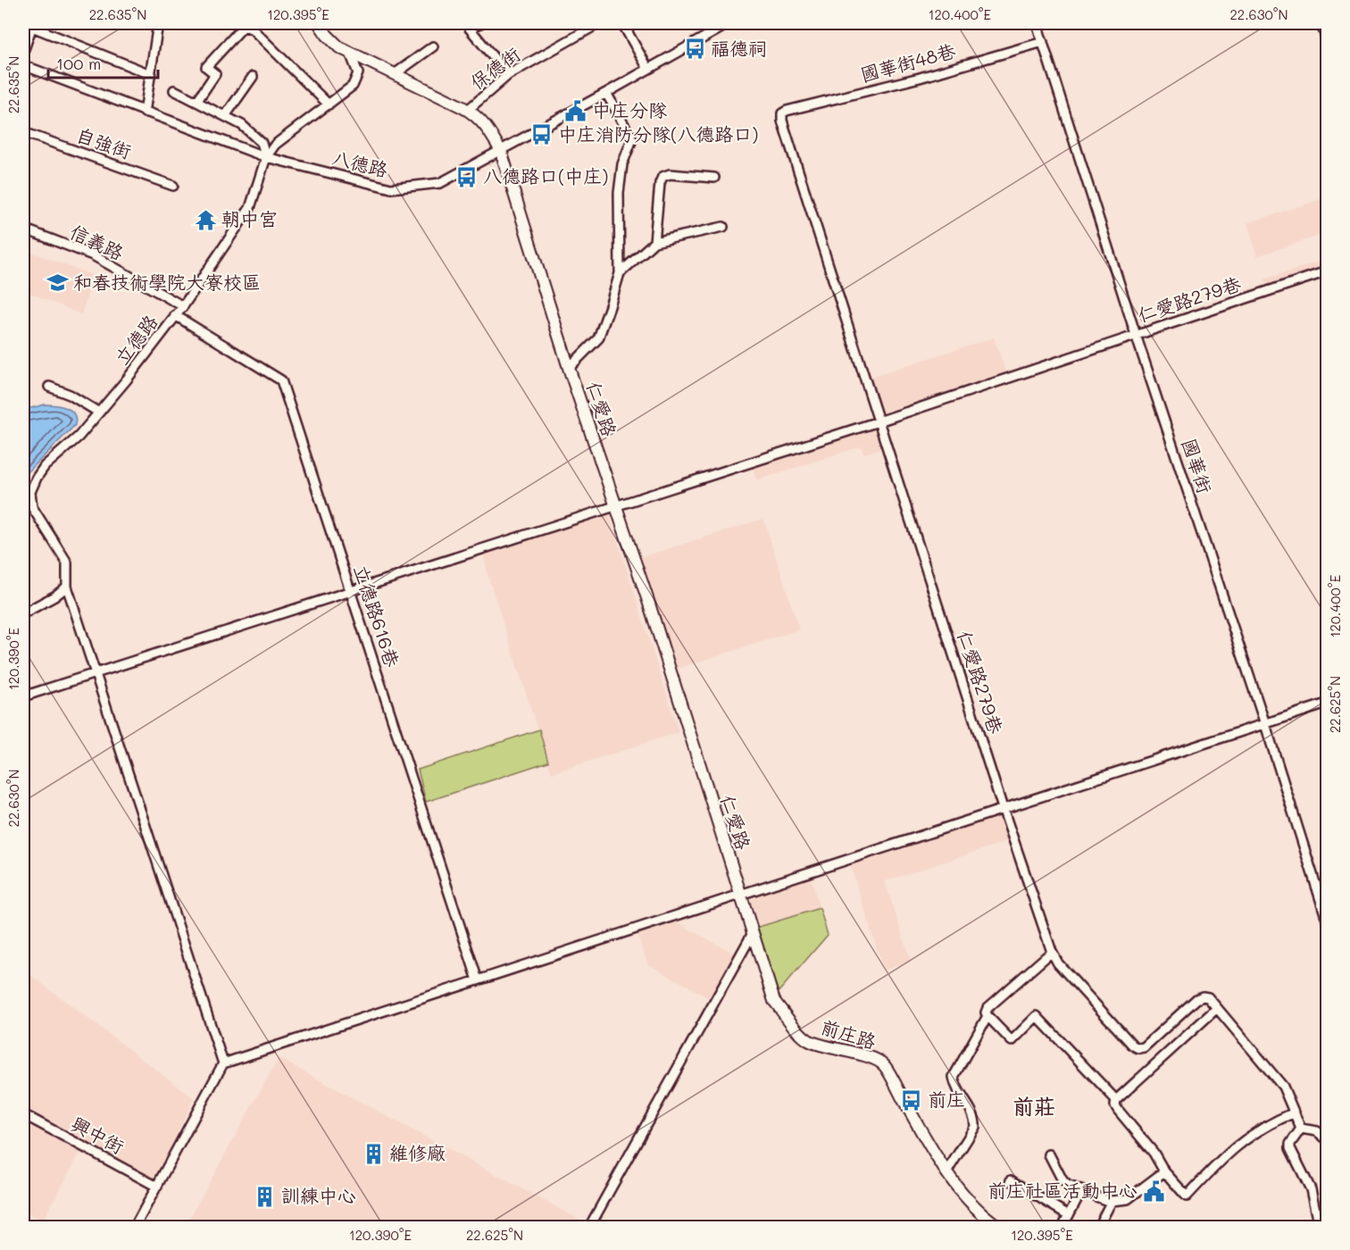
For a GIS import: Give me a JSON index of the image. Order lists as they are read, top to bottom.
{
  "streets": {
    "street": [
      "國華街48巷",
      "保德街",
      "自強街",
      "八德路",
      "信義路",
      "仁愛路279巷",
      "立德路",
      "仁愛路",
      "國華街",
      "立德路616巷",
      "前庄路",
      "興中街"
    ]
  },
  "crossings": [
    ["國華街48巷", "仁愛路279巷"],
    ["國華街48巷", "國華街"],
    ["保德街", "仁愛路"],
    ["八德路", "立德路"],
    ["八德路", "仁愛路"],
    ["信義路", "立德路"],
    ["仁愛路279巷", "立德路"],
    ["仁愛路279巷", "仁愛路"],
    ["仁愛路279巷", "國華街"],
    ["仁愛路279巷", "立德路616巷"],
    ["立德路", "仁愛路"],
    ["立德路", "立德路616巷"],
    ["仁愛路", "前庄路"]
  ],
  "districts": ["前莊"],
  "places": {
    "bus stop": [
      "福德祠",
      "中庄消防分隊(八德路口)",
      "八德路口(中庄)",
      "前庄"
    ],
    "public building": ["中庄分隊", "前庄社區活動中心"],
    "temple": ["朝中宮"],
    "school or university": ["和春技術學院大寮校區"],
    "building": ["維修廠", "訓練中心"]
  },
  "scale_bar": "100 m",
  "coordinates": [
    "22.635°N",
    "120.395°E",
    "120.400°E",
    "22.630°N",
    "120.390°E",
    "22.625°N"
  ]
}
